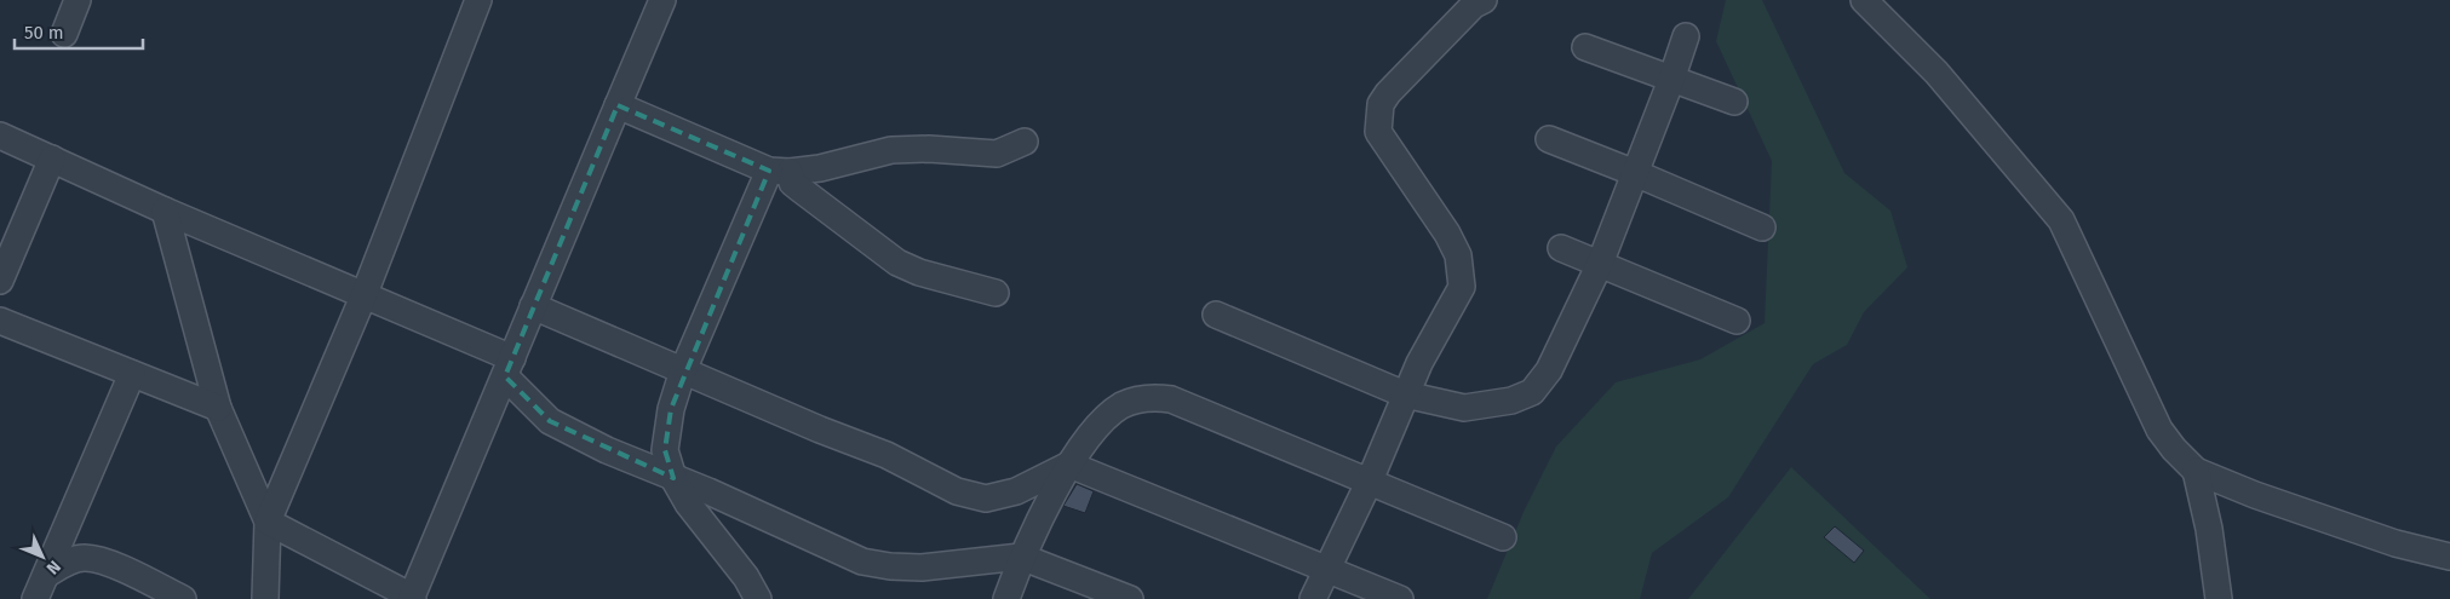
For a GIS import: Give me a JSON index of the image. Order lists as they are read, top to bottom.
{
  "scale_bar": "50 m",
  "north": "bottom right"
}
